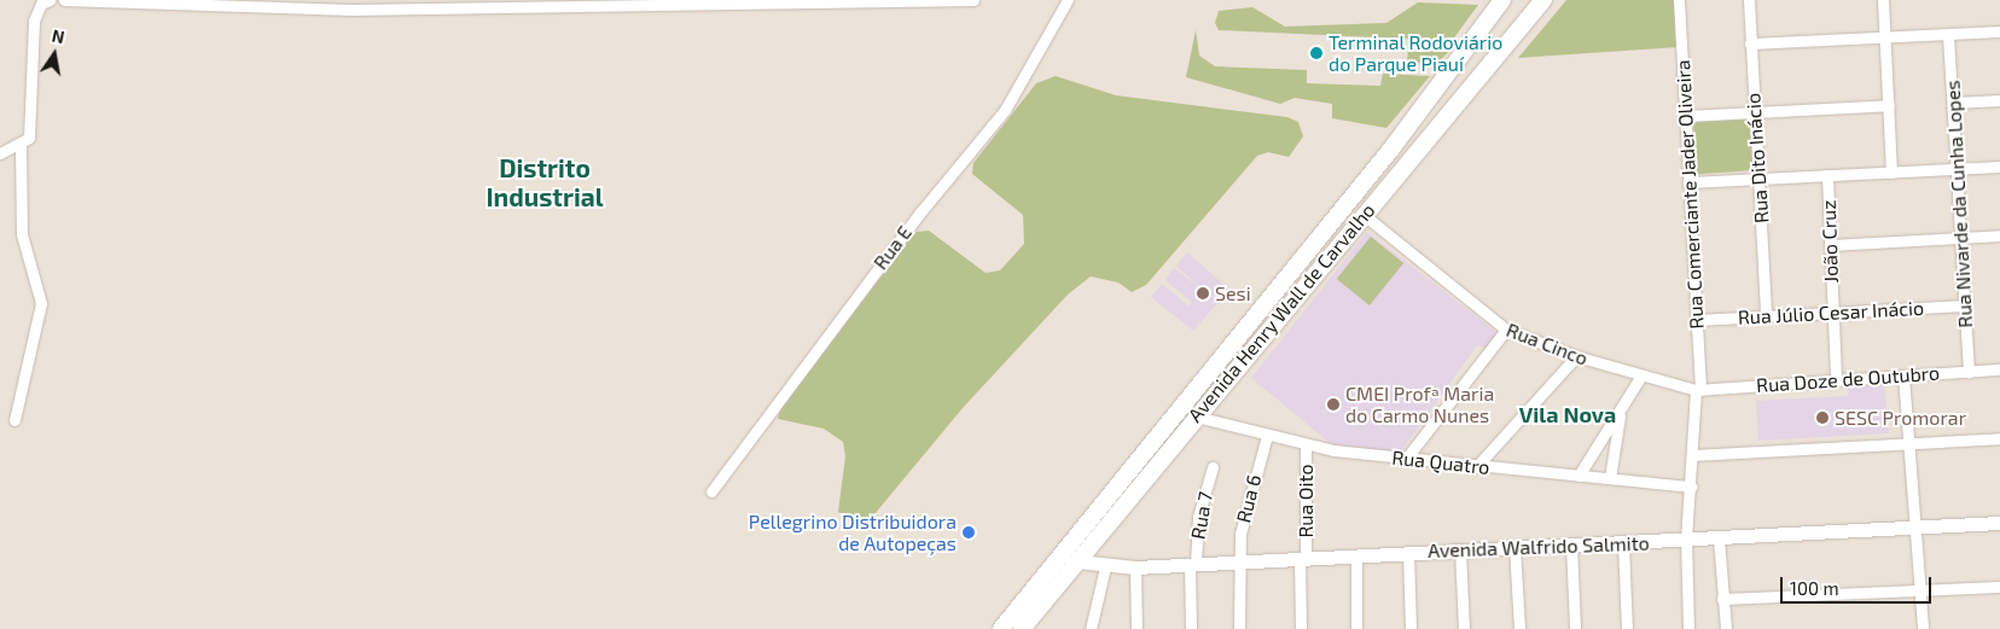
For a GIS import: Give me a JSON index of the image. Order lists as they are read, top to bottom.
{
  "streets": {
    "main road": ["Avenida Henry Wall de Carvalho"],
    "street": [
      "Rua Dito Inácio",
      "Rua Comerciante Jader Oliveira",
      "Rua Nivarde da Cunha Lopes",
      "João Cruz",
      "Rua E",
      "Rua Júlio Cesar Inácio",
      "Rua Cinco",
      "Rua Doze de Outubro",
      "Rua Quatro",
      "Rua 6",
      "Rua Oito",
      "Rua 7",
      "Avenida Walfrido Salmito"
    ]
  },
  "crossings": [
    ["Rua Dito Inácio", "Rua Júlio Cesar Inácio"],
    ["Rua Comerciante Jader Oliveira", "Rua Júlio Cesar Inácio"],
    ["Rua Comerciante Jader Oliveira", "Rua Cinco"],
    ["Rua Comerciante Jader Oliveira", "Rua Doze de Outubro"],
    ["Rua Comerciante Jader Oliveira", "Rua Quatro"],
    ["Rua Comerciante Jader Oliveira", "Avenida Walfrido Salmito"],
    ["Rua Nivarde da Cunha Lopes", "Rua Júlio Cesar Inácio"],
    ["Rua Nivarde da Cunha Lopes", "Rua Doze de Outubro"],
    ["João Cruz", "Rua Júlio Cesar Inácio"],
    ["João Cruz", "Rua Doze de Outubro"],
    ["Avenida Henry Wall de Carvalho", "Rua Cinco"],
    ["Avenida Henry Wall de Carvalho", "Rua Quatro"],
    ["Avenida Henry Wall de Carvalho", "Avenida Walfrido Salmito"],
    ["Rua Cinco", "Rua Doze de Outubro"],
    ["Rua Quatro", "Rua 6"],
    ["Rua Quatro", "Rua Oito"],
    ["Rua 6", "Avenida Walfrido Salmito"],
    ["Rua Oito", "Avenida Walfrido Salmito"],
    ["Rua 7", "Avenida Walfrido Salmito"]
  ],
  "districts": ["Distrito Industrial", "Vila Nova"],
  "places": [
    "Terminal Rodoviário do Parque Piauí",
    "Sesi",
    "CMEI Profª Maria do Carmo Nunes",
    "SESC Promorar",
    "Pellegrino Distribuidora de Autopeças"
  ],
  "scale_bar": "100 m",
  "north": "top"
}
